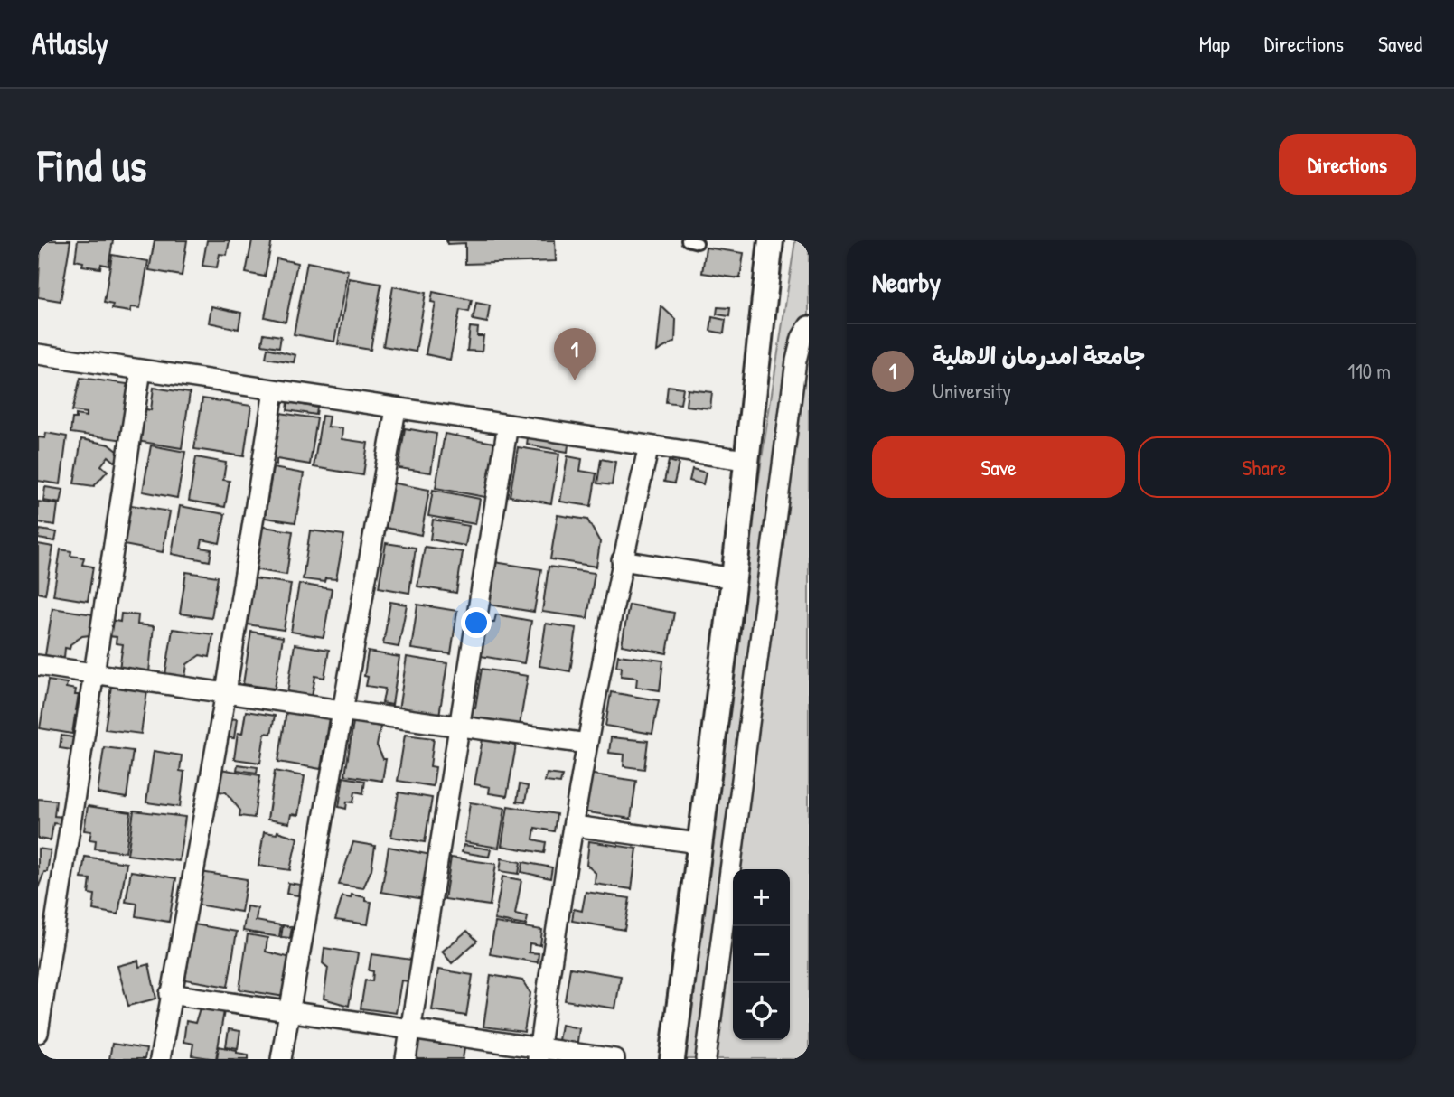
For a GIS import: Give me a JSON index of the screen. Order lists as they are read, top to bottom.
{
  "page": {
    "header": "Atlasly",
    "nav": ["Map", "Directions", "Saved"],
    "buttons": [
      "Directions",
      ["Save", "Share"]
    ],
    "title": "Find us",
    "heading": "Nearby",
    "list": [
      {
        "mark": "1",
        "name": "جامعة امدرمان الاهلية",
        "note": "University",
        "value": "110 m"
      }
    ],
    "pins": "1",
    "map_buttons": ["+", "−"]
  }
}
